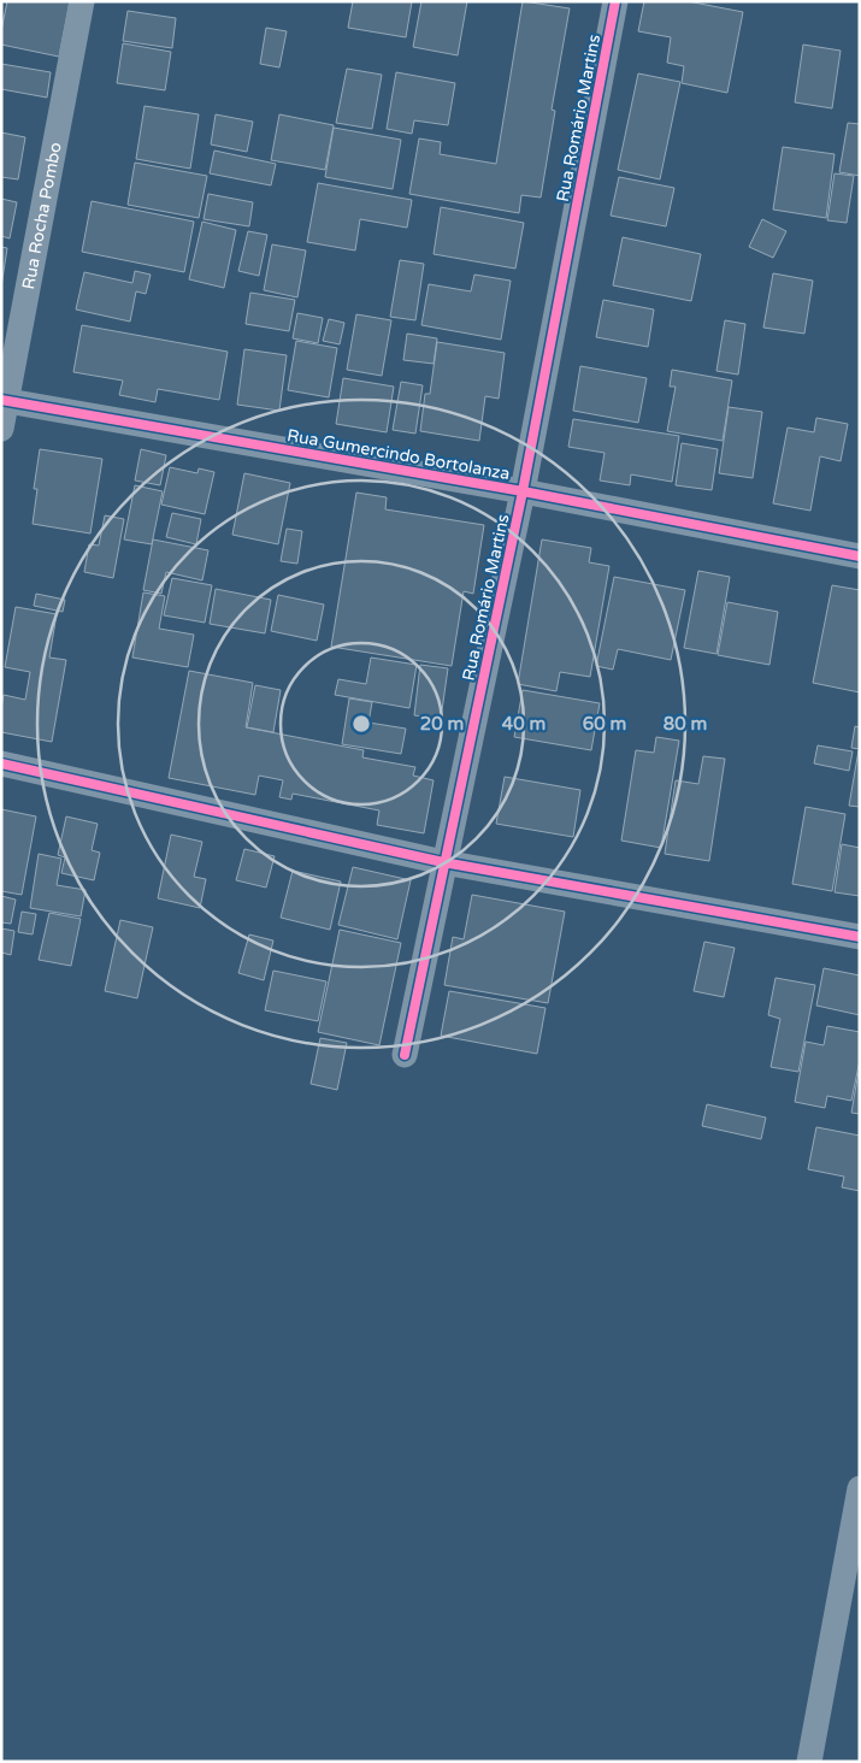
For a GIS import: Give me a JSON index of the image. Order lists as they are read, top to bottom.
{
  "streets": {
    "street": ["Rua Romário Martins", "Rua Rocha Pombo", "Rua Gumercindo Bortolanza"]
  },
  "crossings": [
    ["Rua Romário Martins", "Rua Gumercindo Bortolanza"],
    ["Rua Rocha Pombo", "Rua Gumercindo Bortolanza"]
  ],
  "rings": [
    "20 m",
    "40 m",
    "60 m",
    "80 m"
  ]
}
